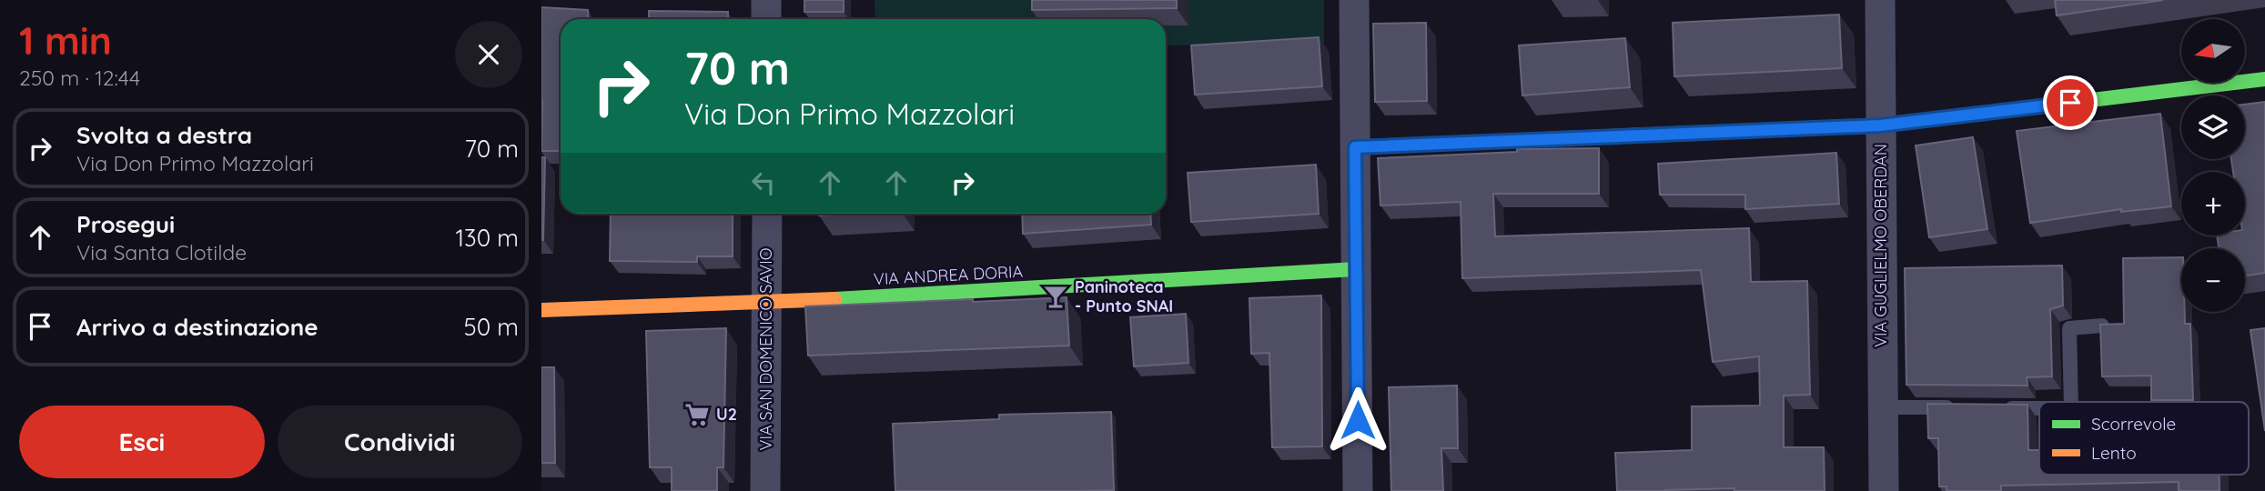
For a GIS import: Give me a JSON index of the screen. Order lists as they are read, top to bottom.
{
  "streets": {
    "street": ["VIA GUGLIELMO OBERDAN", "VIA ANDREA DORIA", "VIA SAN DOMENICO SAVIO"]
  },
  "crossings": [
    ["VIA ANDREA DORIA", "VIA SAN DOMENICO SAVIO"]
  ],
  "places": {
    "bar": ["Paninoteca - Punto SNAI"],
    "supermarket": ["U2"]
  },
  "legend": ["Scorrevole", "Lento"],
  "north": "left",
  "page": {
    "heading": ["1 min", "250 m · 12:44"],
    "map_buttons": ["+", "−"],
    "turn": ["70 m", "Via Don Primo Mazzolari"],
    "list": [
      {
        "name": "Svolta a destra",
        "note": "Via Don Primo Mazzolari",
        "value": "70 m"
      },
      {
        "name": "Prosegui",
        "note": "Via Santa Clotilde",
        "value": "130 m"
      },
      {
        "name": "Arrivo a destinazione",
        "value": "50 m"
      }
    ],
    "buttons": ["Esci", "Condividi"]
  }
}
